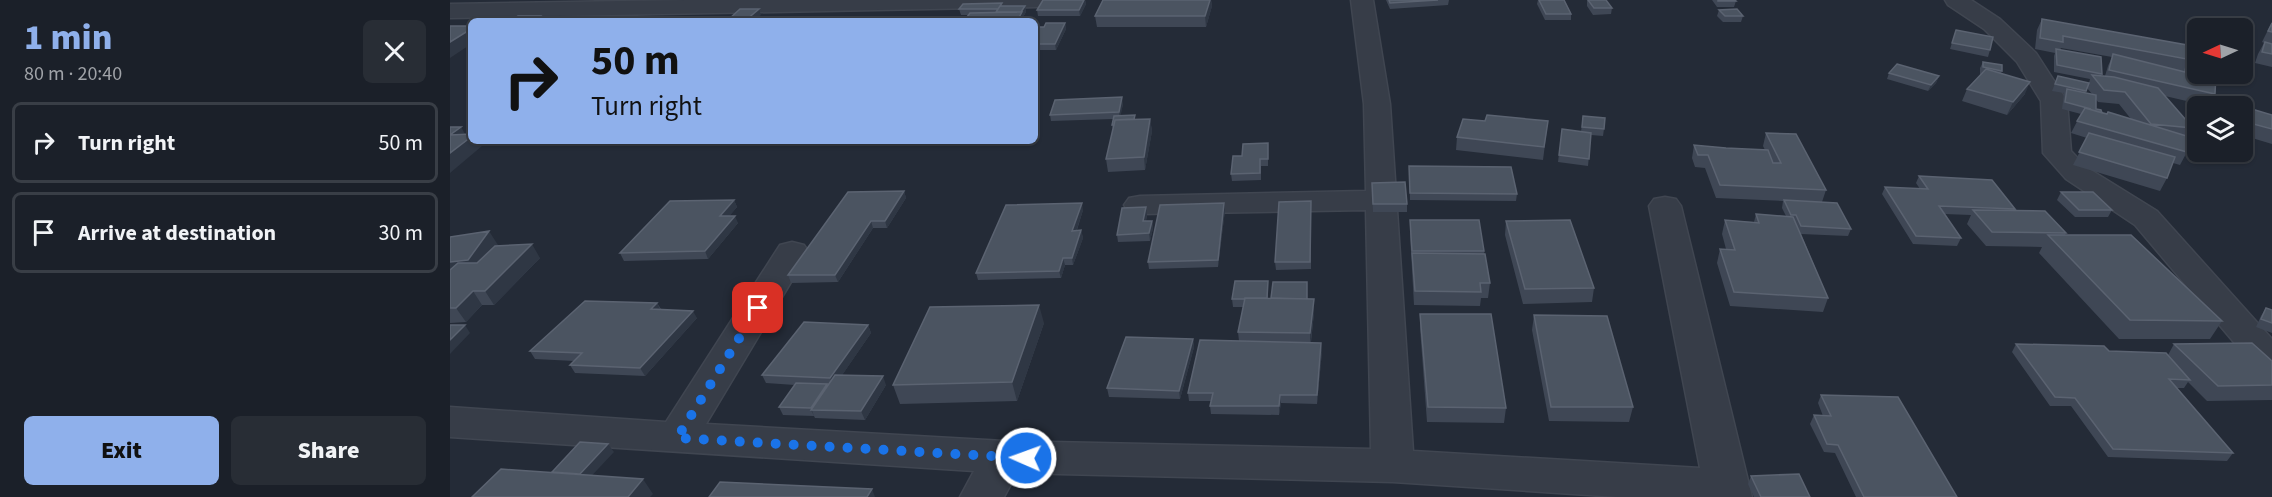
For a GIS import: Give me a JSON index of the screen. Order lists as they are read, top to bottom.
{
  "north": "left",
  "page": {
    "heading": ["1 min", "80 m · 20:40"],
    "turn": ["50 m", "Turn right"],
    "list": [
      {
        "name": "Turn right",
        "value": "50 m"
      },
      {
        "name": "Arrive at destination",
        "value": "30 m"
      }
    ],
    "buttons": ["Exit", "Share"]
  }
}
